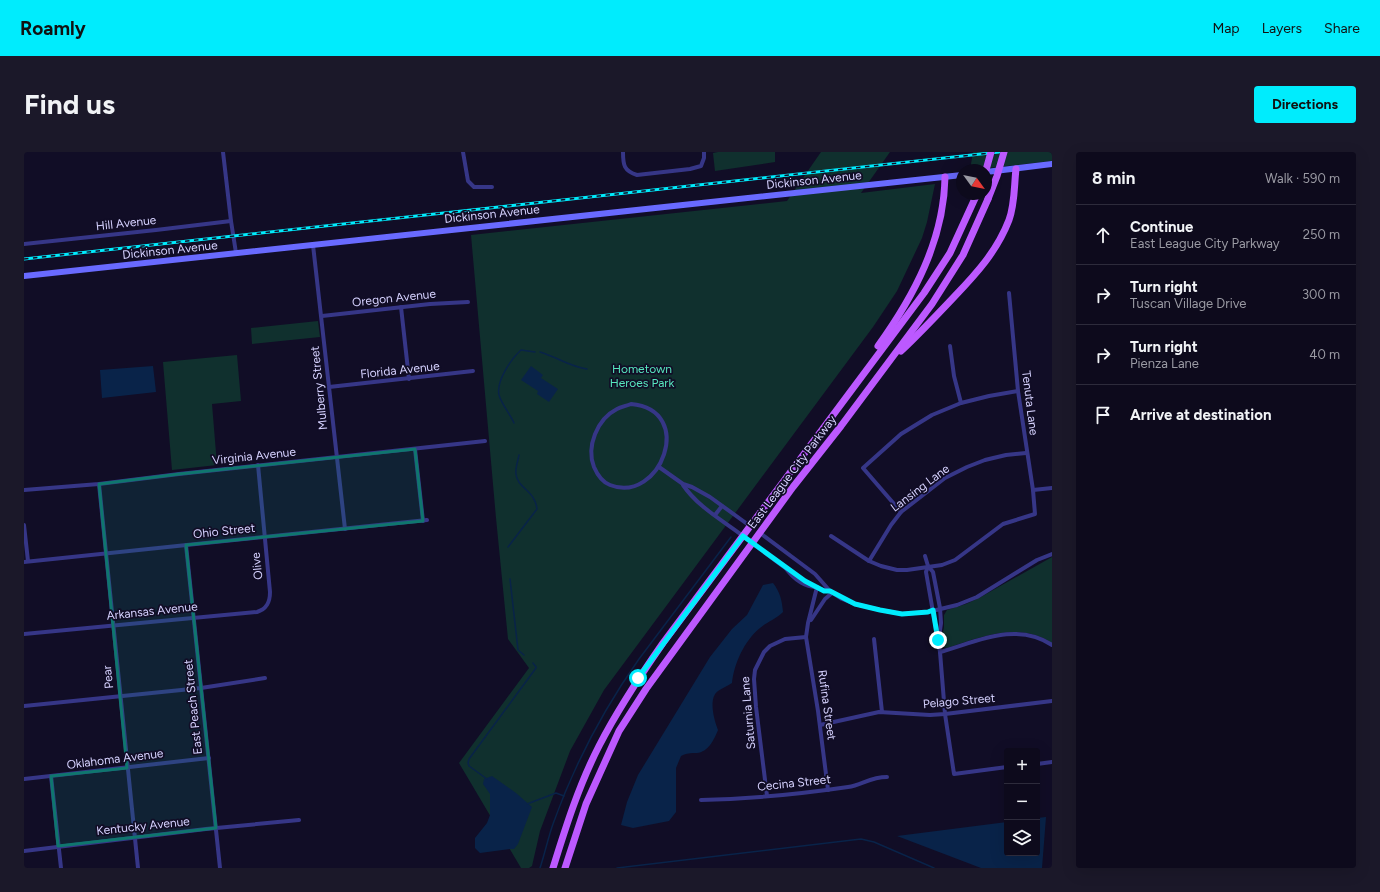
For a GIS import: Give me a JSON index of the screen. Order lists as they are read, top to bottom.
{
  "streets": {
    "main road": ["East League City Parkway"],
    "street": [
      "Dickinson Avenue",
      "Hill Avenue",
      "Oregon Avenue",
      "Florida Avenue",
      "Mulberry Street",
      "Tenuta Lane",
      "Virginia Avenue",
      "Lansing Lane",
      "Ohio Street",
      "Olive",
      "Arkansas Avenue",
      "Pear",
      "Pelago Street",
      "Rufina Street",
      "East Peach Street",
      "Saturnia Lane",
      "Oklahoma Avenue",
      "Cecina Street",
      "Kentucky Avenue"
    ]
  },
  "crossings": [
    ["Dickinson Avenue", "Mulberry Street"],
    ["Oregon Avenue", "Mulberry Street"],
    ["Florida Avenue", "Mulberry Street"],
    ["Mulberry Street", "Virginia Avenue"],
    ["Mulberry Street", "Ohio Street"],
    ["Tenuta Lane", "Lansing Lane"],
    ["Virginia Avenue", "Ohio Street"],
    ["Virginia Avenue", "Olive"],
    ["Virginia Avenue", "Pear"],
    ["Ohio Street", "Olive"],
    ["Ohio Street", "Pear"],
    ["Ohio Street", "East Peach Street"],
    ["Olive", "Arkansas Avenue"],
    ["Arkansas Avenue", "Pear"],
    ["Arkansas Avenue", "East Peach Street"],
    ["Pear", "Oklahoma Avenue"],
    ["Pear", "Kentucky Avenue"],
    ["Pelago Street", "Rufina Street"],
    ["Rufina Street", "Saturnia Lane"],
    ["Rufina Street", "Cecina Street"],
    ["East Peach Street", "Oklahoma Avenue"],
    ["East Peach Street", "Kentucky Avenue"],
    ["Saturnia Lane", "Cecina Street"]
  ],
  "parks": ["Hometown Heroes Park"],
  "north": "bottom right",
  "page": {
    "header": "Roamly",
    "nav": ["Map", "Layers", "Share"],
    "buttons": "Directions",
    "title": "Find us",
    "heading": ["8 min", "Walk · 590 m"],
    "list": [
      ["Continue", "East League City Parkway", "250 m"],
      ["Turn right", "Tuscan Village Drive", "300 m"],
      ["Turn right", "Pienza Lane", "40 m"],
      "Arrive at destination"
    ],
    "map_buttons": ["+", "−"]
  }
}
